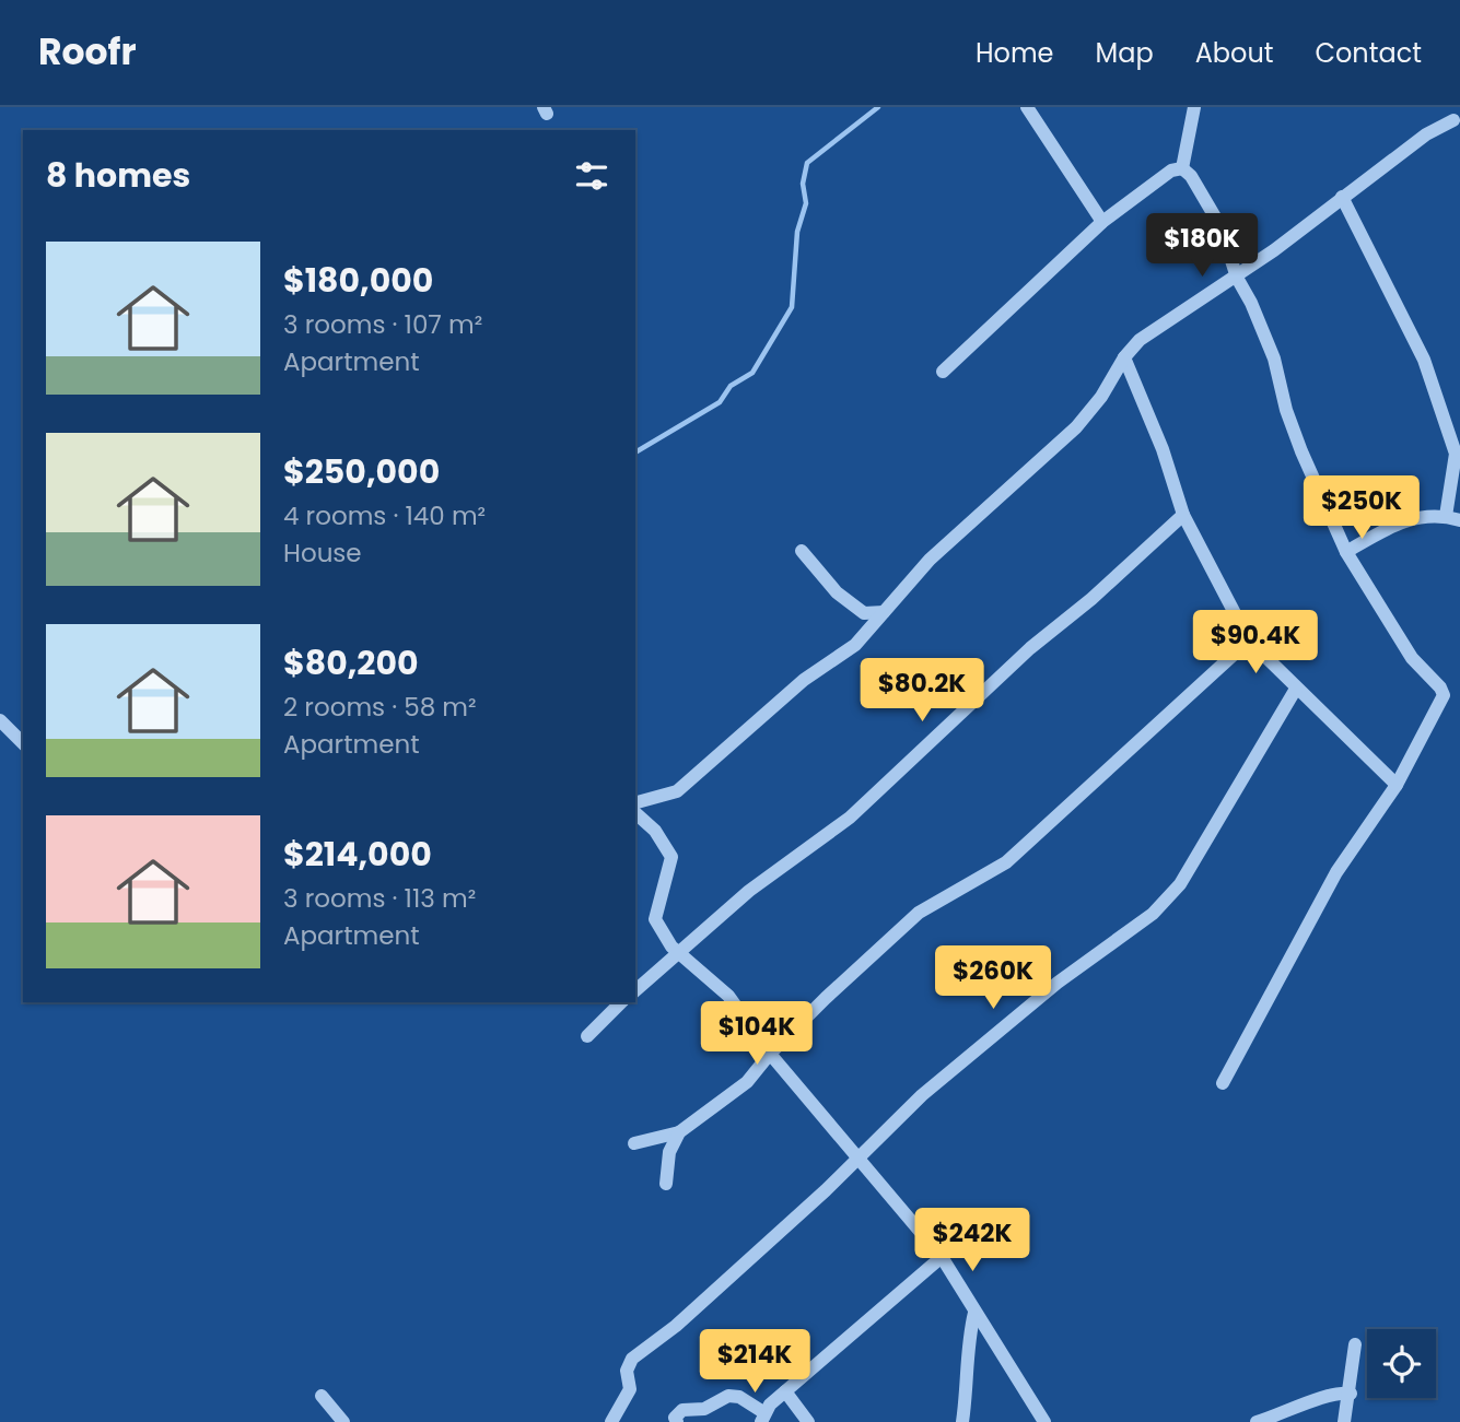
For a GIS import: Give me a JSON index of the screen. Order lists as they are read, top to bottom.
{
  "page": {
    "header": "Roofr",
    "nav": [
      "Home",
      "Map",
      "About",
      "Contact"
    ],
    "heading": "8 homes",
    "price": [
      "$180K",
      "$250K",
      "$90.4K",
      "$80.2K",
      "$260K",
      "$104K",
      "$242K",
      "$214K"
    ],
    "list": [
      {
        "name": "$180,000",
        "note": "3 rooms · 107 m² · Apartment"
      },
      {
        "name": "$250,000",
        "note": "4 rooms · 140 m² · House"
      },
      {
        "name": "$80,200",
        "note": "2 rooms · 58 m² · Apartment"
      },
      {
        "name": "$214,000",
        "note": "3 rooms · 113 m² · Apartment"
      }
    ]
  }
}
